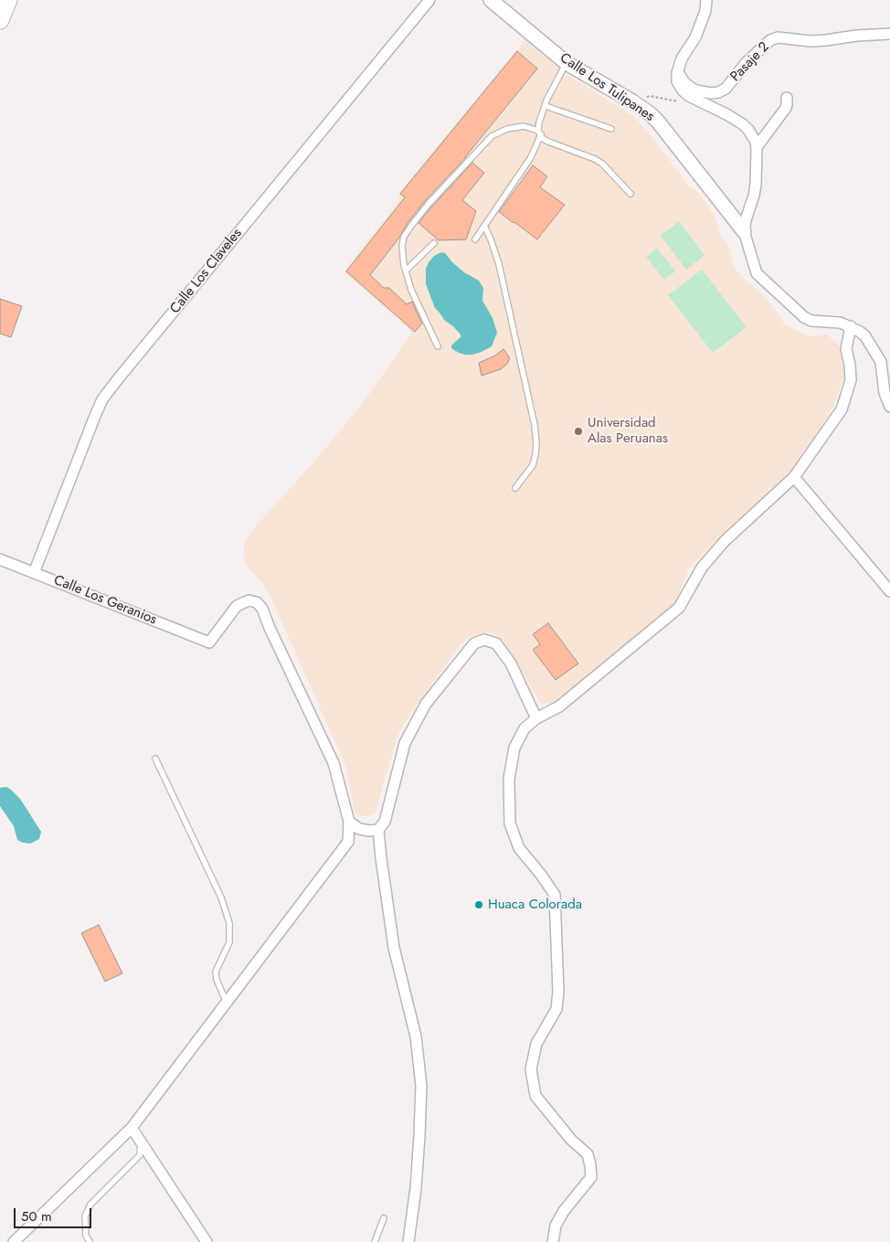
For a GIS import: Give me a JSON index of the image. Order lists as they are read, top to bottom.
{
  "streets": {
    "street": [
      "Pasaje 2",
      "Calle Los Tulipanes",
      "Calle Los Claveles",
      "Calle Los Geranios"
    ]
  },
  "crossings": [
    ["Calle Los Claveles", "Calle Los Geranios"]
  ],
  "places": ["Universidad Alas Peruanas", "Huaca Colorada"],
  "scale_bar": "50 m"
}
